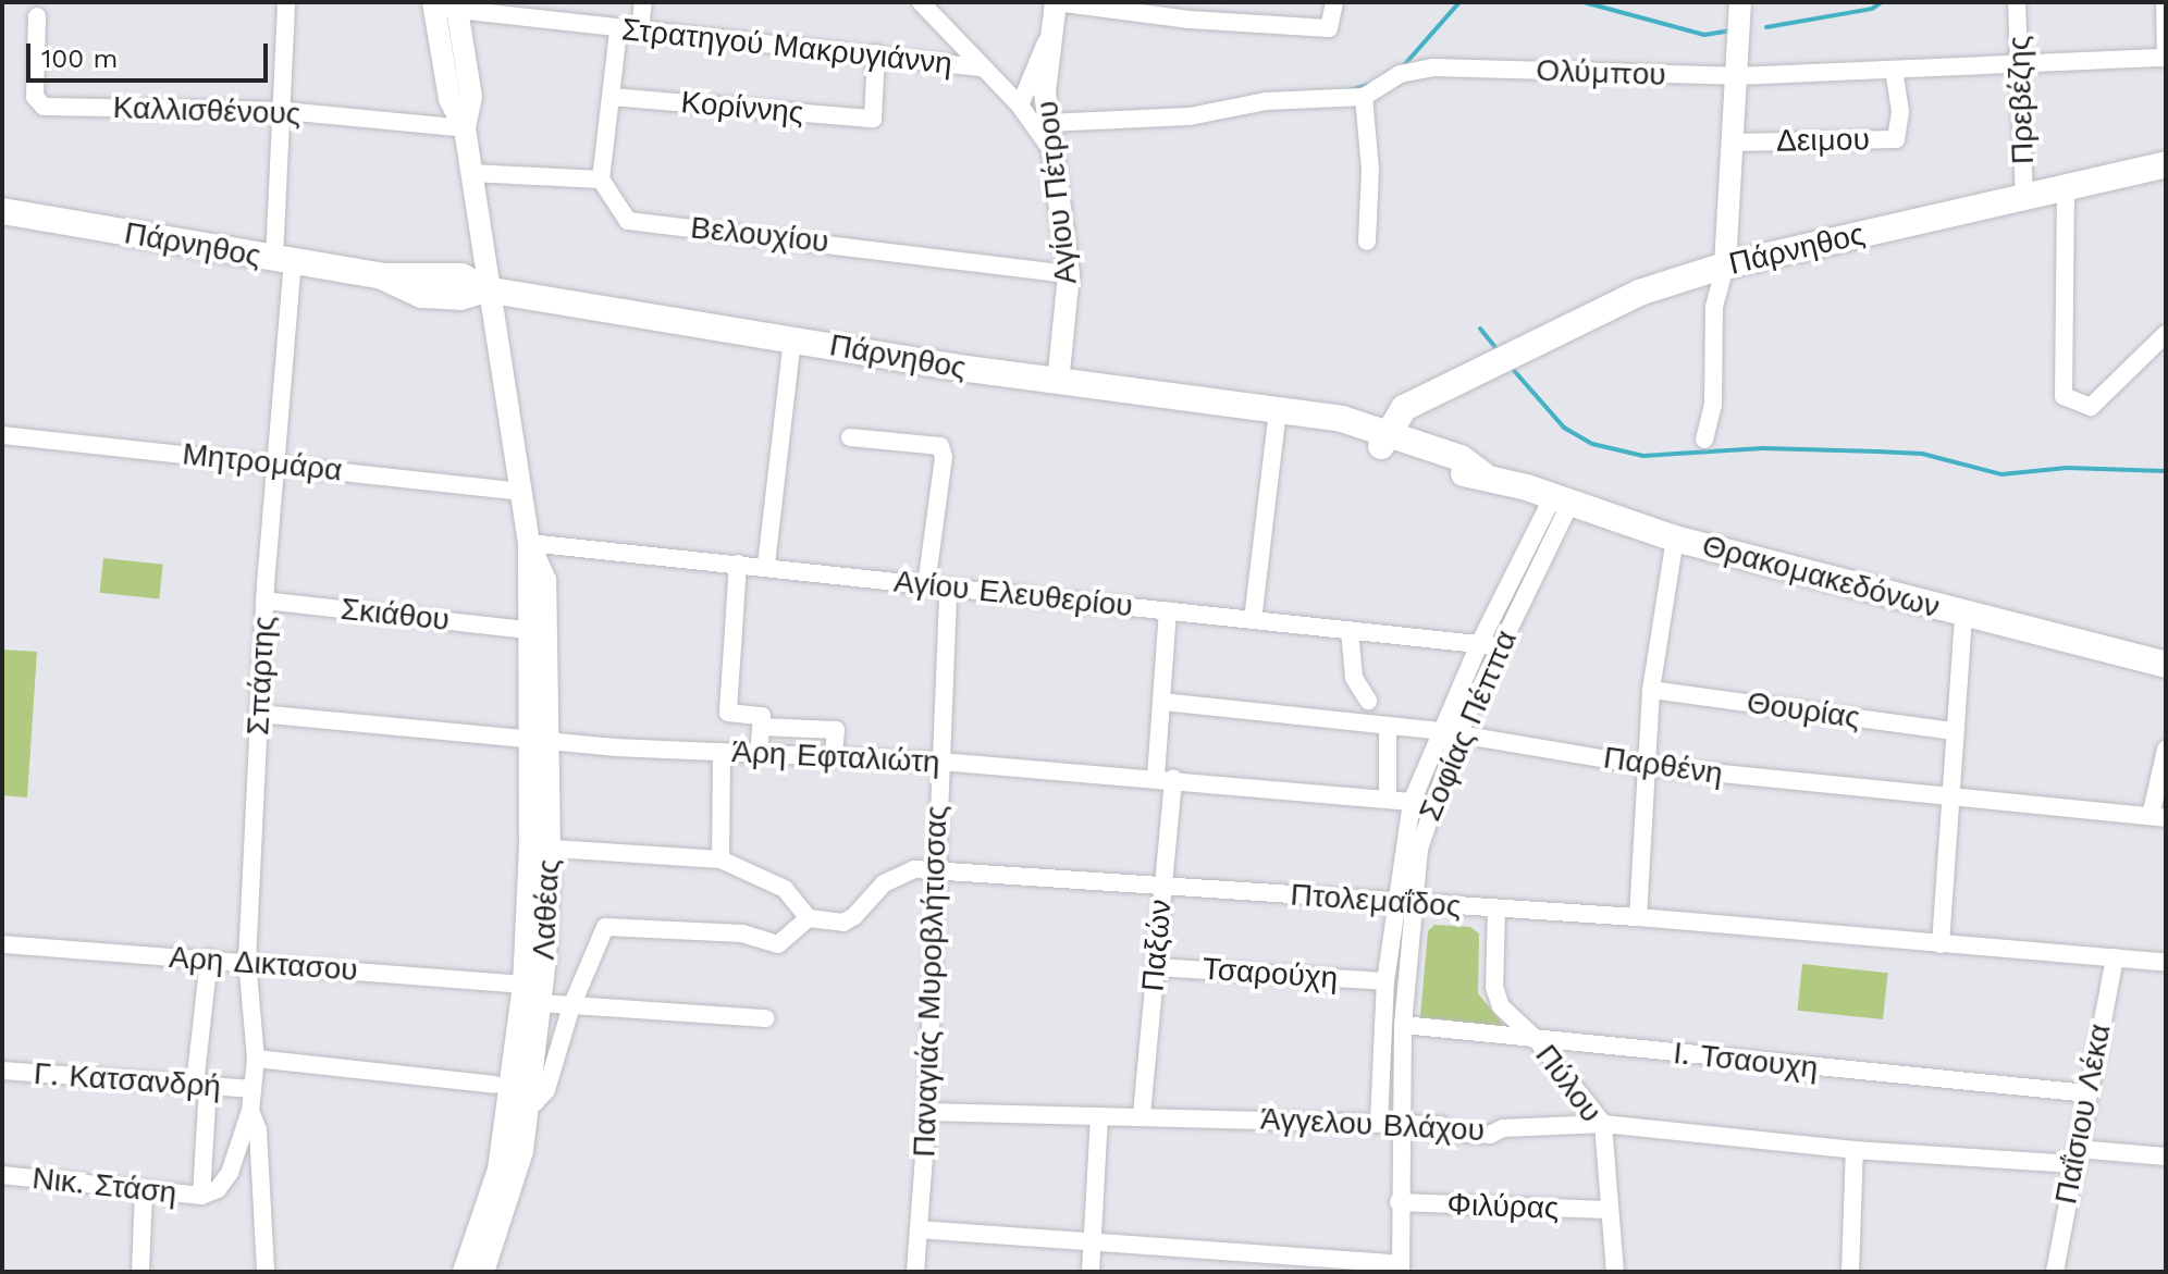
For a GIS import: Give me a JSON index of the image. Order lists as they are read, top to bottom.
{
  "streets": {
    "main road": ["Πάρνηθος", "Θρακομακεδόνων"],
    "street": [
      "Στρατηγού Μακρυγιάννη",
      "Ολύμπου",
      "Πρεβέζης",
      "Κορίννης",
      "Καλλισθένους",
      "Δειμου",
      "Αγίου Πέτρου",
      "Βελουχίου",
      "Μητρομάρα",
      "Αγίου Ελευθερίου",
      "Σκιάθου",
      "Σπάρτης",
      "Θουρίας",
      "Σοφίας Πέππα",
      "Άρη Εφταλιώτη",
      "Παρθένη",
      "Πτολεμαΐδος",
      "Λαθέας",
      "Παξών",
      "Αρη Δικτασου",
      "Τσαρούχη",
      "Παναγιάς Μυροβλήτισσας",
      "Ι. Τσαουχη",
      "Γ. Κατσανδρή",
      "Πύλου",
      "Παΐσιου Λέκα",
      "Άγγελου Βλάχου",
      "Νικ. Στάση",
      "Φιλύρας"
    ]
  },
  "crossings": [
    ["Στρατηγού Μακρυγιάννη", "Κορίννης"],
    ["Στρατηγού Μακρυγιάννη", "Λαθέας"],
    ["Ολύμπου", "Πρεβέζης"],
    ["Ολύμπου", "Δειμου"],
    ["Ολύμπου", "Αγίου Πέτρου"],
    ["Πρεβέζης", "Πάρνηθος"],
    ["Καλλισθένους", "Σπάρτης"],
    ["Καλλισθένους", "Λαθέας"],
    ["Αγίου Πέτρου", "Βελουχίου"],
    ["Αγίου Πέτρου", "Πάρνηθος"],
    ["Πάρνηθος", "Θρακομακεδόνων"],
    ["Πάρνηθος", "Σπάρτης"],
    ["Πάρνηθος", "Λαθέας"],
    ["Μητρομάρα", "Σπάρτης"],
    ["Μητρομάρα", "Λαθέας"],
    ["Θρακομακεδόνων", "Σοφίας Πέππα"],
    ["Αγίου Ελευθερίου", "Σοφίας Πέππα"],
    ["Αγίου Ελευθερίου", "Λαθέας"],
    ["Αγίου Ελευθερίου", "Παξών"],
    ["Αγίου Ελευθερίου", "Παναγιάς Μυροβλήτισσας"],
    ["Σκιάθου", "Σπάρτης"],
    ["Σκιάθου", "Λαθέας"],
    ["Σπάρτης", "Άρη Εφταλιώτη"],
    ["Σπάρτης", "Αρη Δικτασου"],
    ["Σπάρτης", "Γ. Κατσανδρή"],
    ["Σοφίας Πέππα", "Άρη Εφταλιώτη"],
    ["Σοφίας Πέππα", "Παρθένη"],
    ["Σοφίας Πέππα", "Πτολεμαΐδος"],
    ["Σοφίας Πέππα", "Τσαρούχη"],
    ["Σοφίας Πέππα", "Ι. Τσαουχη"],
    ["Σοφίας Πέππα", "Άγγελου Βλάχου"],
    ["Σοφίας Πέππα", "Φιλύρας"],
    ["Άρη Εφταλιώτη", "Λαθέας"],
    ["Άρη Εφταλιώτη", "Παξών"],
    ["Άρη Εφταλιώτη", "Παναγιάς Μυροβλήτισσας"],
    ["Παρθένη", "Παξών"],
    ["Πτολεμαΐδος", "Παξών"],
    ["Πτολεμαΐδος", "Παναγιάς Μυροβλήτισσας"],
    ["Πτολεμαΐδος", "Πύλου"],
    ["Πτολεμαΐδος", "Παΐσιου Λέκα"],
    ["Λαθέας", "Αρη Δικτασου"],
    ["Λαθέας", "Γ. Κατσανδρή"],
    ["Παξών", "Τσαρούχη"],
    ["Παξών", "Άγγελου Βλάχου"],
    ["Αρη Δικτασου", "Νικ. Στάση"],
    ["Παναγιάς Μυροβλήτισσας", "Άγγελου Βλάχου"],
    ["Ι. Τσαουχη", "Πύλου"],
    ["Ι. Τσαουχη", "Παΐσιου Λέκα"],
    ["Γ. Κατσανδρή", "Νικ. Στάση"],
    ["Πύλου", "Άγγελου Βλάχου"],
    ["Πύλου", "Φιλύρας"],
    ["Παΐσιου Λέκα", "Άγγελου Βλάχου"]
  ],
  "scale_bar": "100 m"
}
